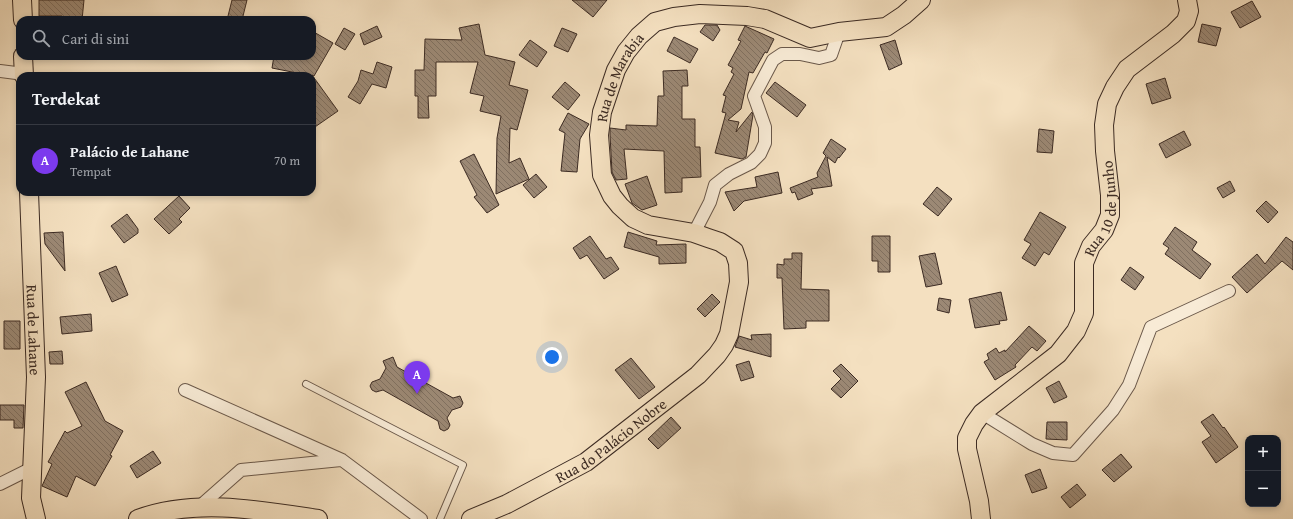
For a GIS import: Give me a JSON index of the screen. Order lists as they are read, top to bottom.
{
  "streets": {
    "main road": [
      "Rua de Marabia",
      "Rua 10 de Junho",
      "Rua de Lahane",
      "Rua do Palácio Nobre"
    ]
  },
  "crossings": [
    ["Rua de Marabia", "Rua do Palácio Nobre"]
  ],
  "page": {
    "search": "Cari di sini",
    "heading": "Terdekat",
    "list": [
      {
        "mark": "A",
        "name": "Palácio de Lahane",
        "note": "Tempat",
        "value": "70 m"
      }
    ],
    "pins": "A",
    "map_buttons": ["+", "−"]
  }
}
